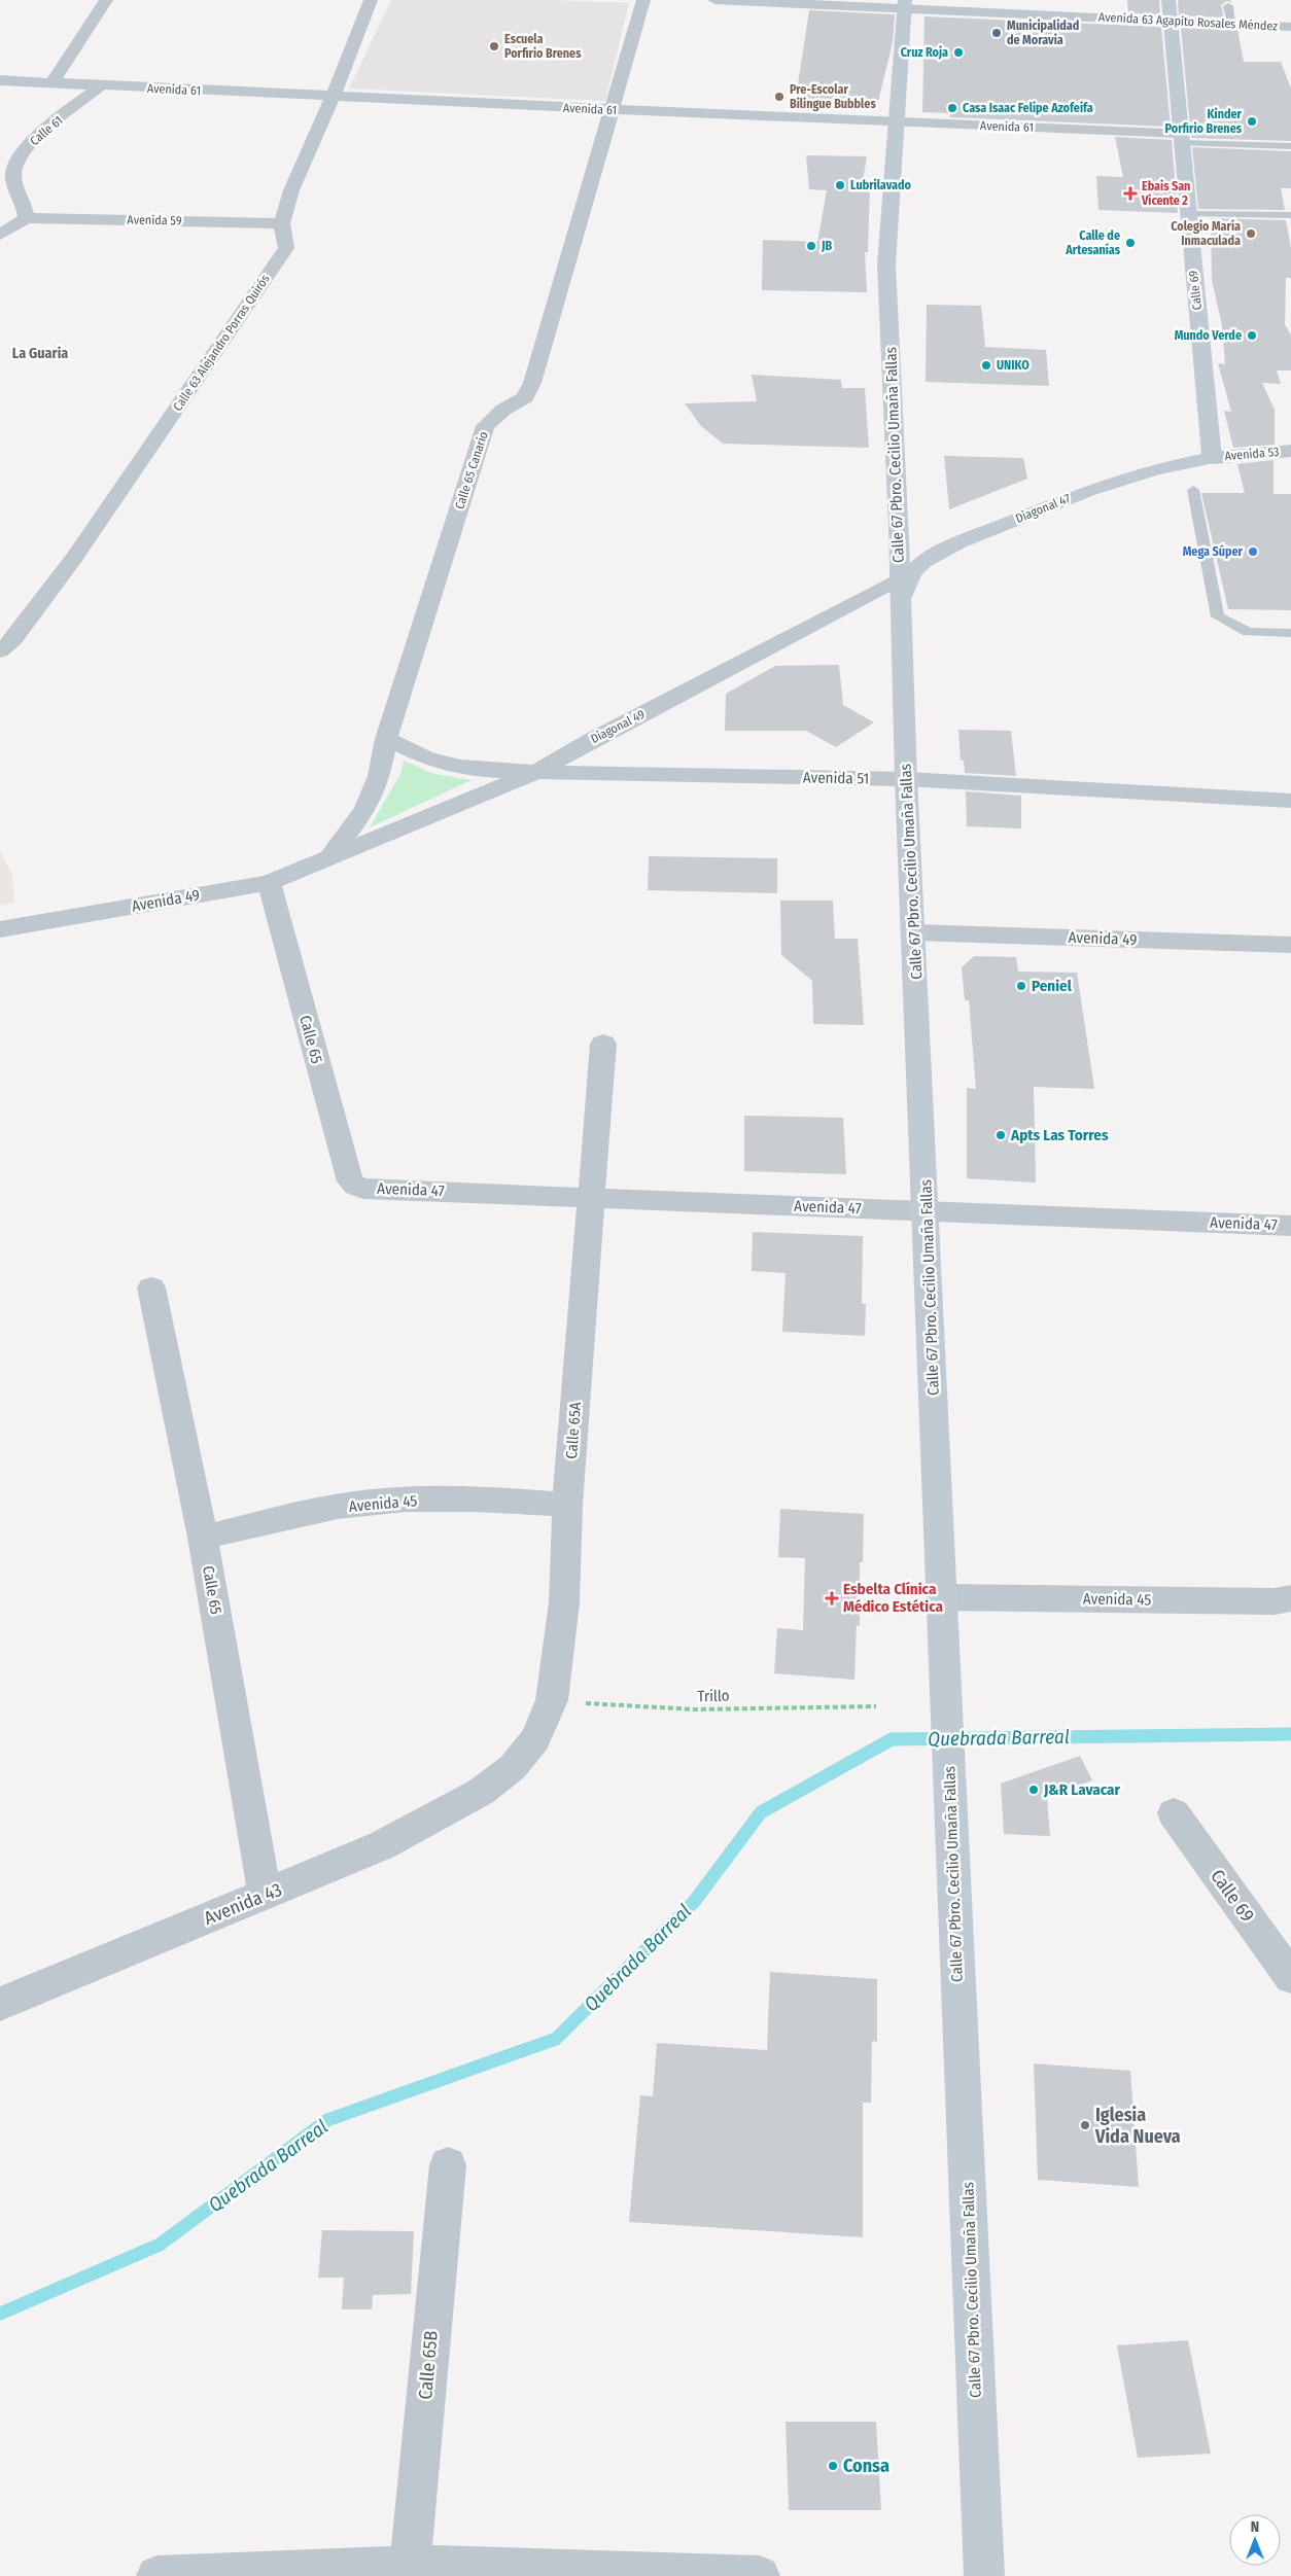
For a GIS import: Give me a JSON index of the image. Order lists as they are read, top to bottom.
{
  "streets": {
    "main road": ["Calle 69", "Calle 67 Pbro. Cecilio Umaña Fallas", "Diagonal 47"],
    "street": [
      "Avenida 63 Agapito Rosales Méndez",
      "Avenida 61",
      "Calle 61",
      "Avenida 59",
      "Calle 63 Alejandro Porras Quirós",
      "Avenida 53",
      "Calle 65 Canario",
      "Diagonal 49",
      "Avenida 51",
      "Avenida 49",
      "Calle 65",
      "Avenida 47",
      "Calle 65A",
      "Avenida 45",
      "Avenida 43",
      "Calle 65B"
    ],
    "path": ["Trillo"]
  },
  "crossings": [
    ["Avenida 63 Agapito Rosales Méndez", "Calle 69"],
    ["Avenida 63 Agapito Rosales Méndez", "Calle 67 Pbro. Cecilio Umaña Fallas"],
    ["Avenida 61", "Calle 61"],
    ["Avenida 61", "Calle 69"],
    ["Avenida 61", "Calle 63 Alejandro Porras Quirós"],
    ["Avenida 61", "Calle 67 Pbro. Cecilio Umaña Fallas"],
    ["Avenida 61", "Calle 65 Canario"],
    ["Calle 61", "Avenida 59"],
    ["Avenida 59", "Calle 63 Alejandro Porras Quirós"],
    ["Calle 69", "Avenida 53"],
    ["Calle 69", "Diagonal 47"],
    ["Avenida 53", "Diagonal 47"],
    ["Calle 67 Pbro. Cecilio Umaña Fallas", "Diagonal 47"],
    ["Calle 67 Pbro. Cecilio Umaña Fallas", "Diagonal 49"],
    ["Calle 67 Pbro. Cecilio Umaña Fallas", "Avenida 51"],
    ["Calle 67 Pbro. Cecilio Umaña Fallas", "Avenida 49"],
    ["Calle 67 Pbro. Cecilio Umaña Fallas", "Avenida 47"],
    ["Calle 67 Pbro. Cecilio Umaña Fallas", "Avenida 45"],
    ["Calle 65 Canario", "Diagonal 49"],
    ["Calle 65 Canario", "Avenida 51"],
    ["Calle 65 Canario", "Avenida 49"],
    ["Diagonal 47", "Diagonal 49"],
    ["Diagonal 49", "Avenida 51"],
    ["Diagonal 49", "Avenida 49"],
    ["Avenida 49", "Calle 65"],
    ["Calle 65", "Avenida 47"],
    ["Calle 65", "Avenida 45"],
    ["Calle 65", "Avenida 43"],
    ["Avenida 47", "Calle 65A"],
    ["Calle 65A", "Avenida 45"],
    ["Calle 65A", "Trillo"],
    ["Calle 65A", "Avenida 43"]
  ],
  "districts": ["La Guaria"],
  "water": ["Quebrada Barreal"],
  "places": {
    "other": [
      "Municipalidad de Moravia",
      "Escuela Porfirio Brenes",
      "Cruz Roja",
      "Pre-Escolar Bilingue Bubbles",
      "Casa Isaac Felipe Azofeifa",
      "Kinder Porfirio Brenes",
      "Lubrilavado",
      "Colegio María Inmaculada",
      "Calle de Artesanías",
      "JB",
      "Mundo Verde",
      "UNIKO",
      "Mega Súper",
      "Peniel",
      "Apts Las Torres",
      "J&R Lavacar",
      "Iglesia Vida Nueva",
      "Consa"
    ],
    "health": ["Ebais San Vicente 2", "Esbelta Clínica Médico Estética"]
  },
  "north": "top"
}
